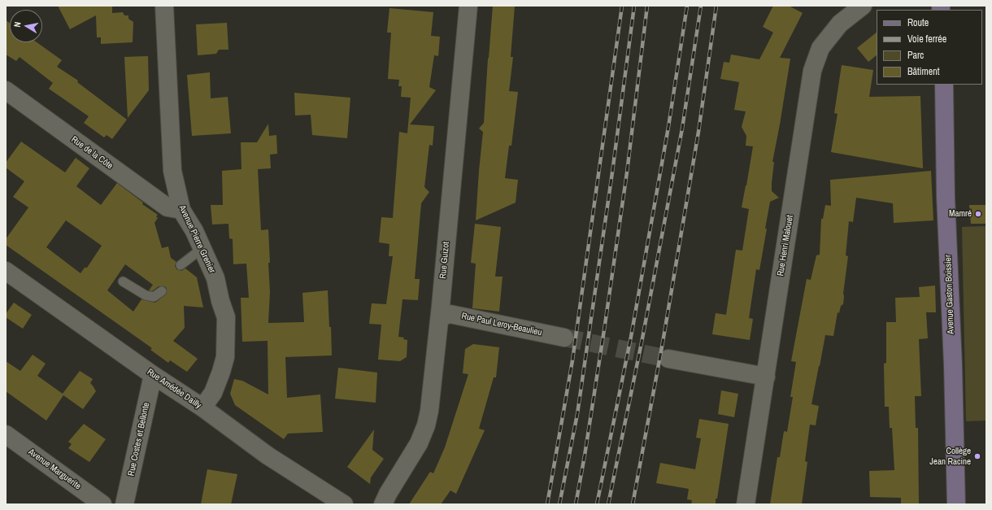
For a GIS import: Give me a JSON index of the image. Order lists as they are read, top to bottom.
{
  "streets": {
    "street": [
      "Rue de la Côte",
      "Avenue Pierre Grenier",
      "Rue Henri Malouet",
      "Rue Guizot",
      "Avenue Gaston Boissier",
      "Rue Paul Leroy-Beaulieu",
      "Rue Amédée Dailly",
      "Rue Costes et Bellonte",
      "Avenue Marguerite"
    ]
  },
  "crossings": [
    ["Rue de la Côte", "Avenue Pierre Grenier"],
    ["Avenue Pierre Grenier", "Rue Amédée Dailly"],
    ["Rue Guizot", "Rue Paul Leroy-Beaulieu"],
    ["Rue Amédée Dailly", "Rue Costes et Bellonte"]
  ],
  "places": ["Mamré", "Collège Jean Racine"],
  "legend": [
    "Route",
    "Voie ferrée",
    "Parc",
    "Bâtiment"
  ],
  "north": "left"
}
